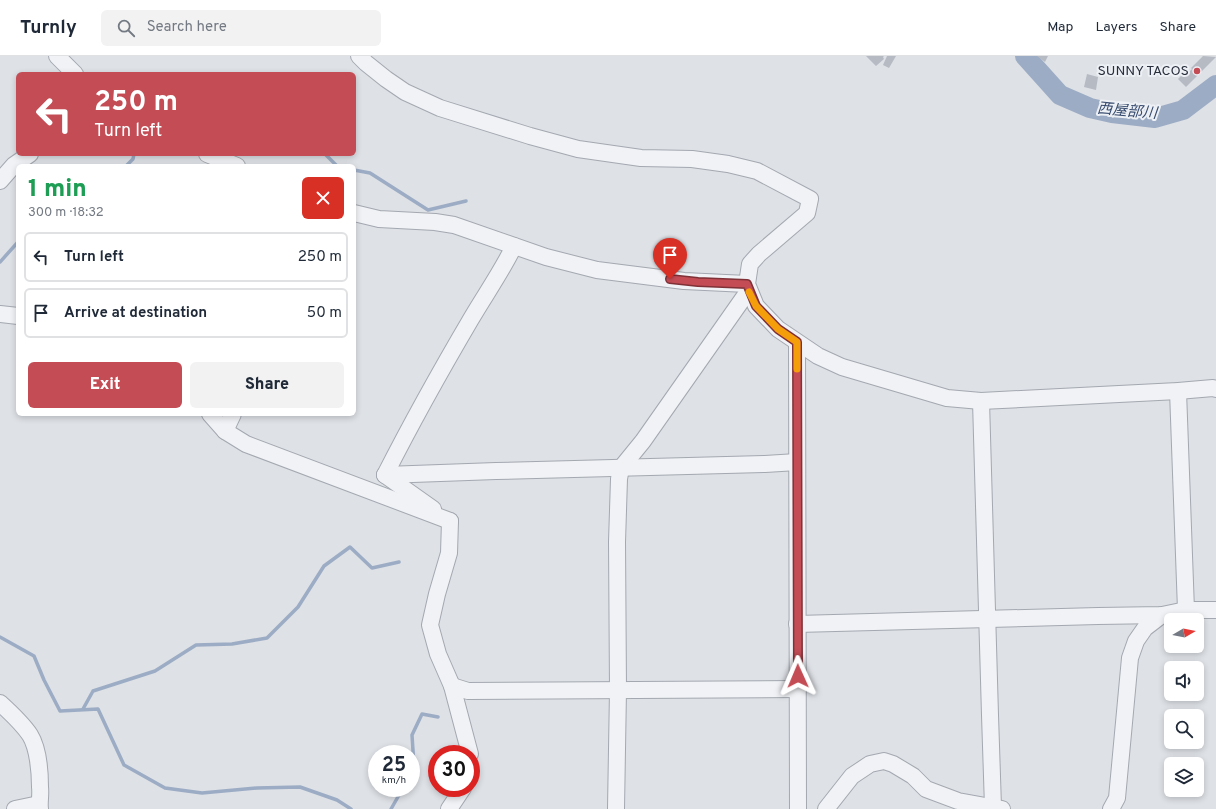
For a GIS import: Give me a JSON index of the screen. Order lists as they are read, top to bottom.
{
  "water": ["西屋部川"],
  "places": ["SUNNY TACOS"],
  "north": "right",
  "page": {
    "header": "Turnly",
    "search": "Search here",
    "nav": ["Map", "Layers", "Share"],
    "turn": ["250 m", "Turn left"],
    "heading": ["1 min", "300 m · 18:32"],
    "list": [
      {
        "name": "Turn left",
        "value": "250 m"
      },
      {
        "name": "Arrive at destination",
        "value": "50 m"
      }
    ],
    "buttons": ["Exit", "Share"],
    "speed": "25 km/h",
    "limit": "30"
  }
}
